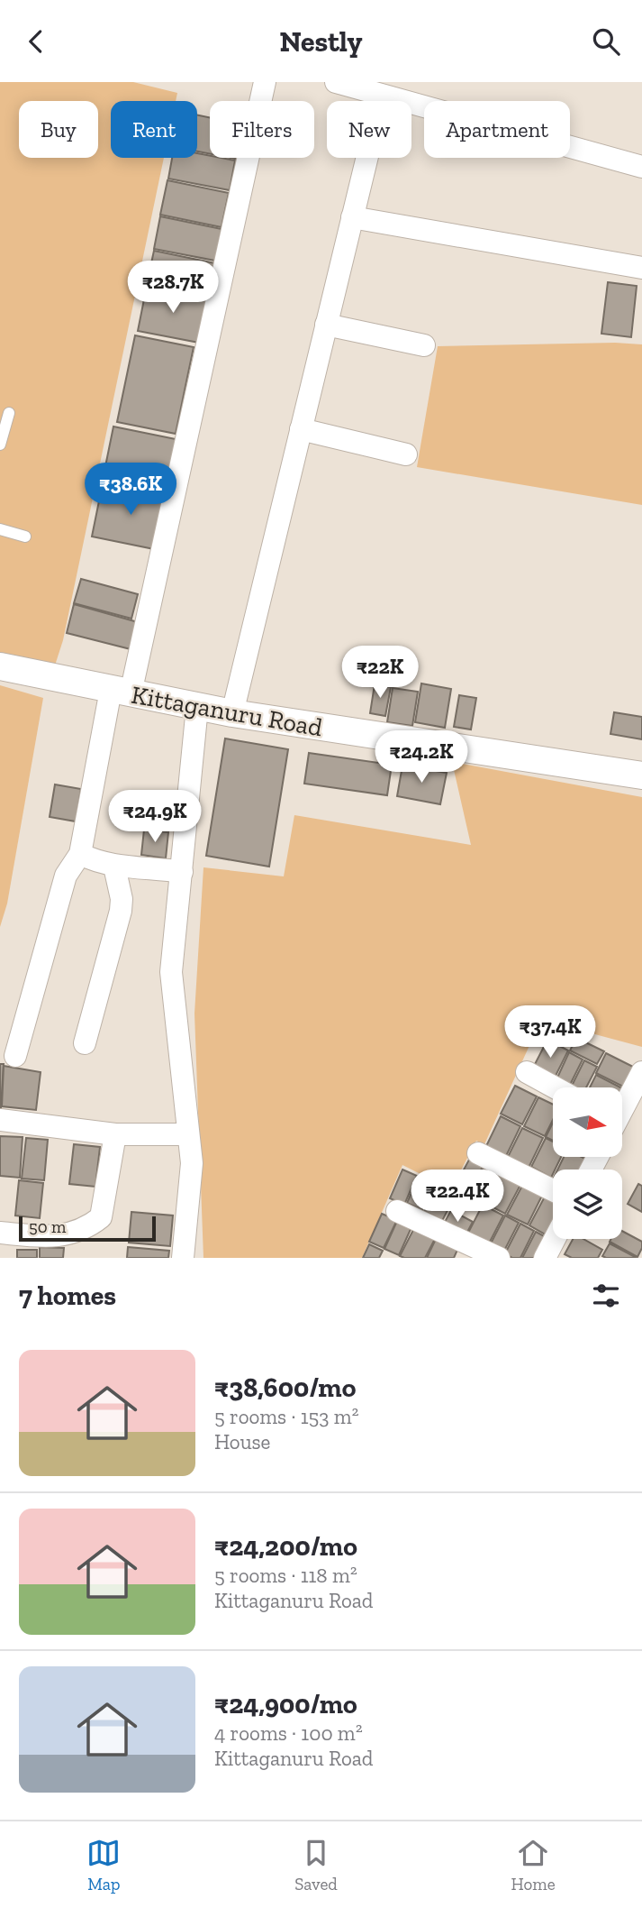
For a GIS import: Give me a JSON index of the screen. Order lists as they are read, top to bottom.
{
  "streets": {
    "street": ["Kittaganuru Road"]
  },
  "scale_bar": "50 m",
  "north": "right",
  "page": {
    "header": "Nestly",
    "chip": [
      "Buy",
      "Rent",
      "Filters",
      "New",
      "Apartment"
    ],
    "price": [
      "₹28.7K",
      "₹38.6K",
      "₹22K",
      "₹24.2K",
      "₹24.9K",
      "₹37.4K",
      "₹22.4K"
    ],
    "scale": "50 m",
    "heading": "7 homes",
    "list": [
      {
        "name": "₹38,600/mo",
        "note": "5 rooms · 153 m² · House"
      },
      {
        "name": "₹24,200/mo",
        "note": "5 rooms · 118 m² · Kittaganuru Road"
      },
      {
        "name": "₹24,900/mo",
        "note": "4 rooms · 100 m² · Kittaganuru Road"
      }
    ],
    "tabs": ["Map", "Saved", "Home"]
  }
}
